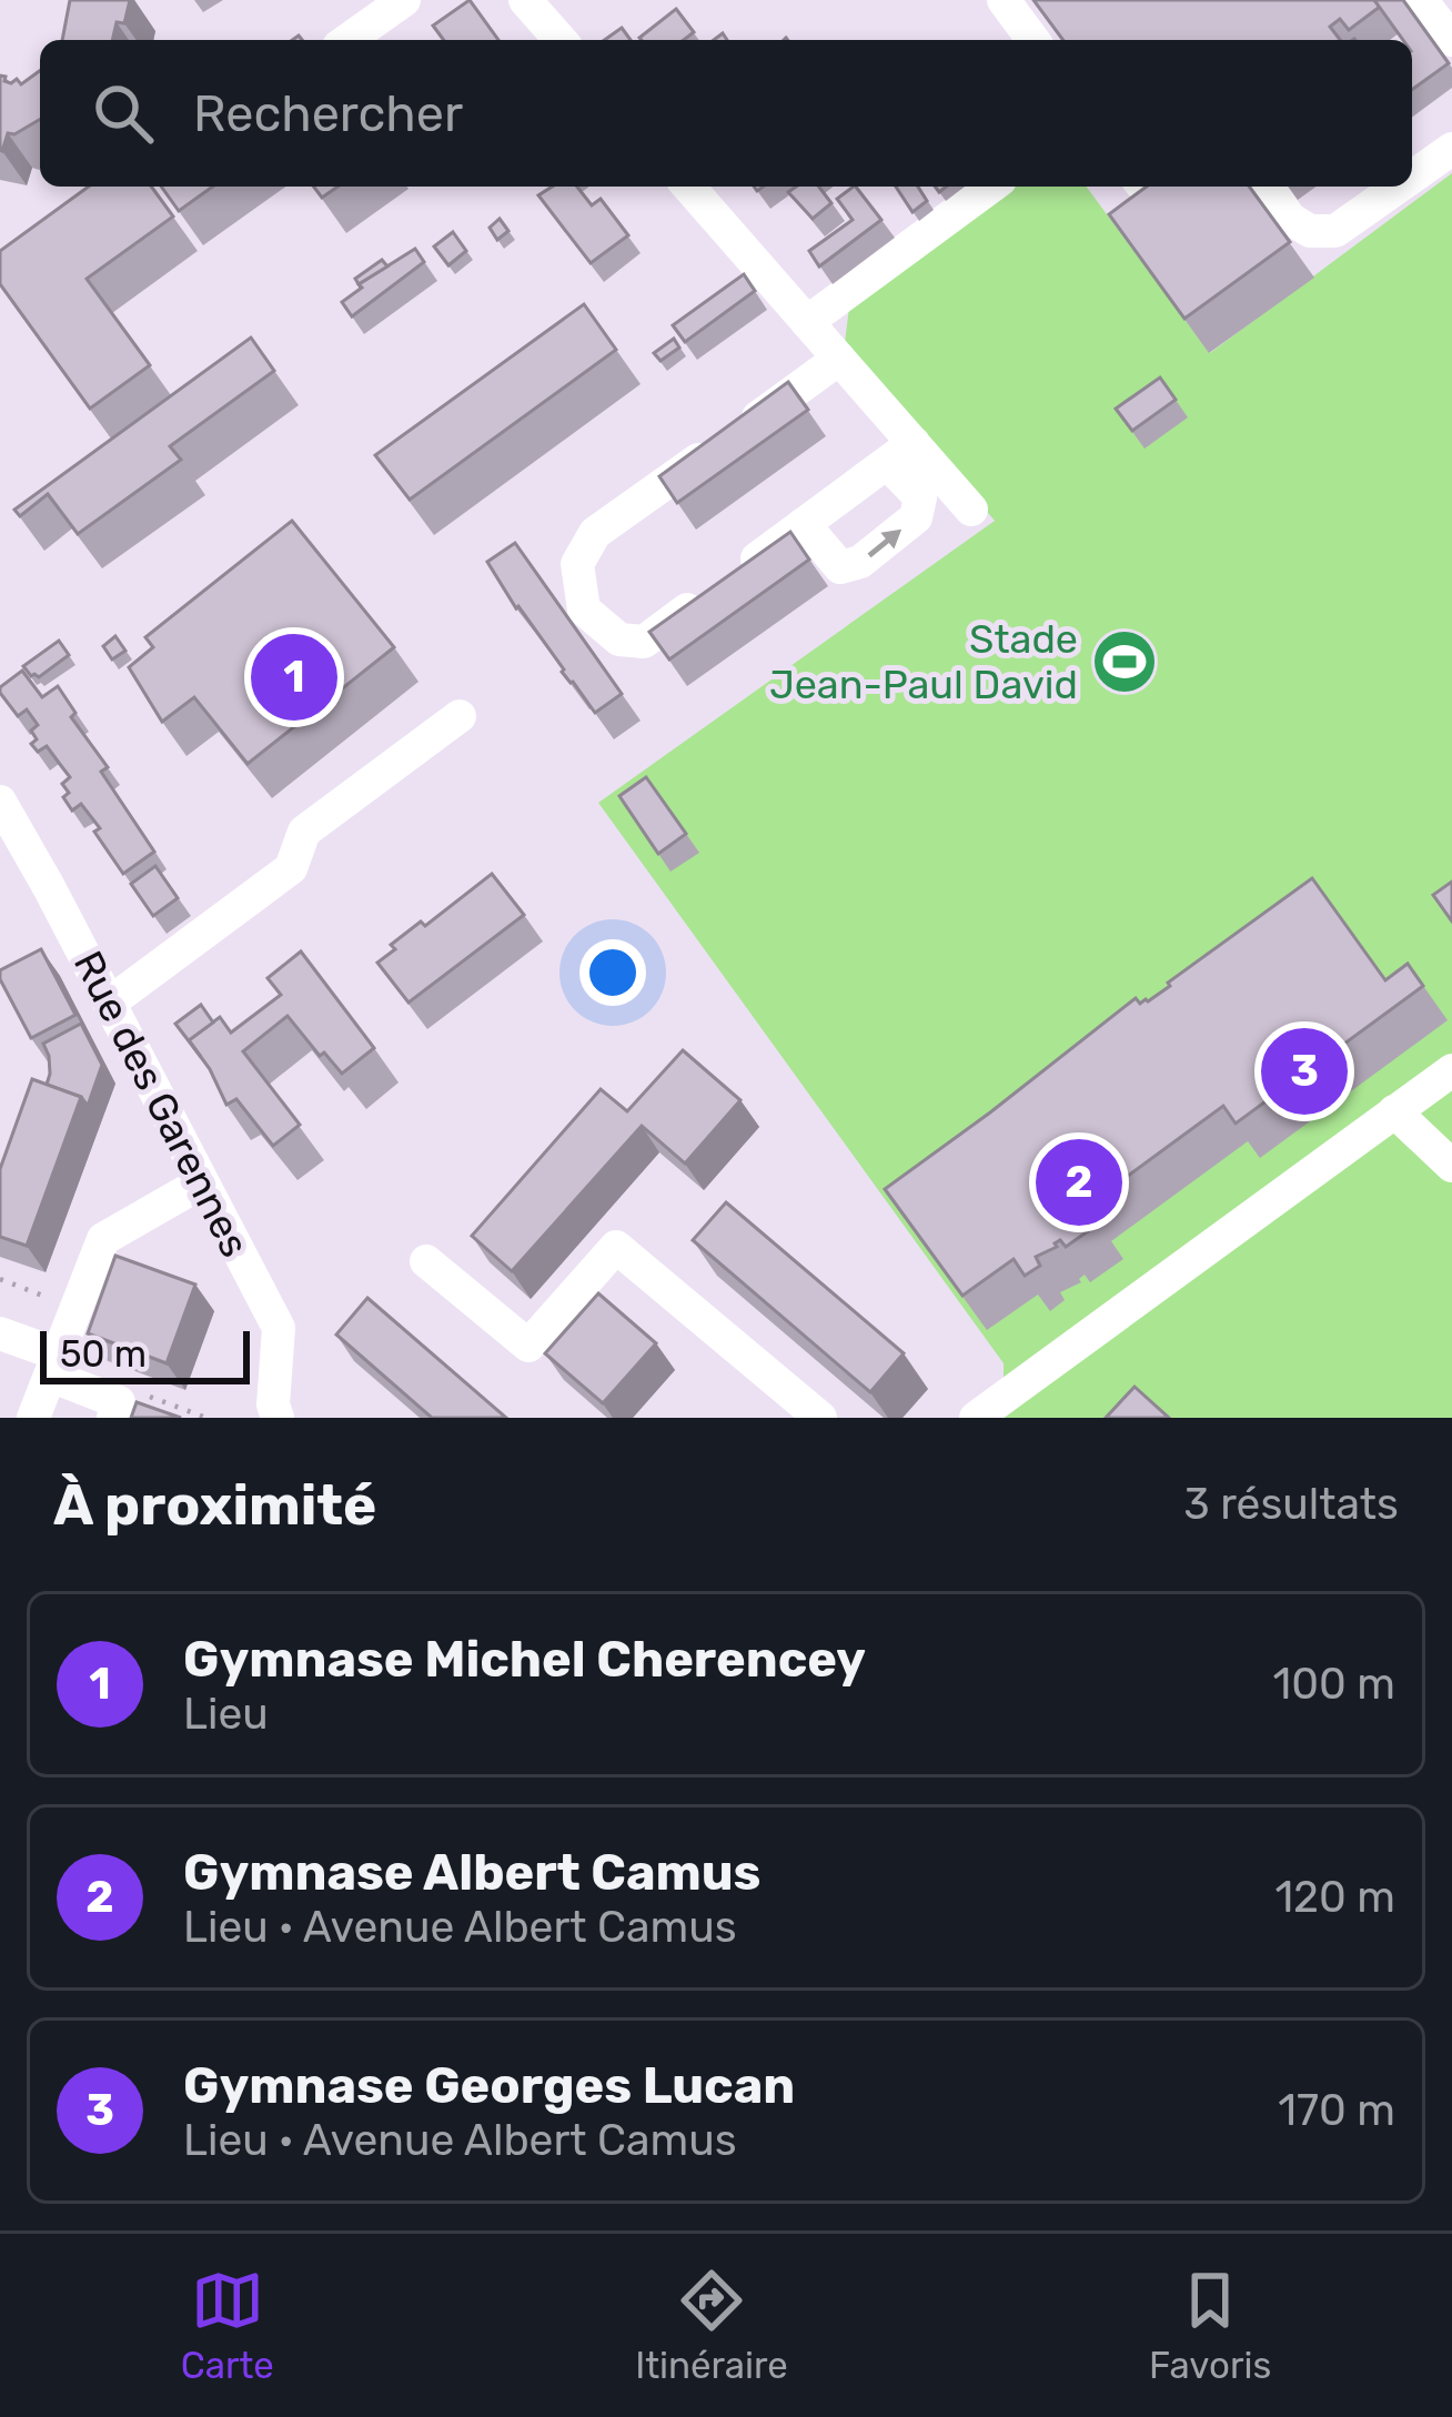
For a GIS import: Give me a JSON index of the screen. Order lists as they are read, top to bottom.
{
  "streets": {
    "street": ["Rue des Garennes"]
  },
  "places": {
    "sports": ["Stade Jean-Paul David"]
  },
  "scale_bar": "50 m",
  "page": {
    "search": "Rechercher",
    "pins": ["1", "3", "2"],
    "scale": "50 m",
    "heading": ["À proximité", "3 résultats"],
    "list": [
      {
        "mark": "1",
        "name": "Gymnase Michel Cherencey",
        "note": "Lieu",
        "value": "100 m"
      },
      {
        "mark": "2",
        "name": "Gymnase Albert Camus",
        "note": "Lieu · Avenue Albert Camus",
        "value": "120 m"
      },
      {
        "mark": "3",
        "name": "Gymnase Georges Lucan",
        "note": "Lieu · Avenue Albert Camus",
        "value": "170 m"
      }
    ],
    "nav": ["Carte", "Itinéraire", "Favoris"]
  }
}
